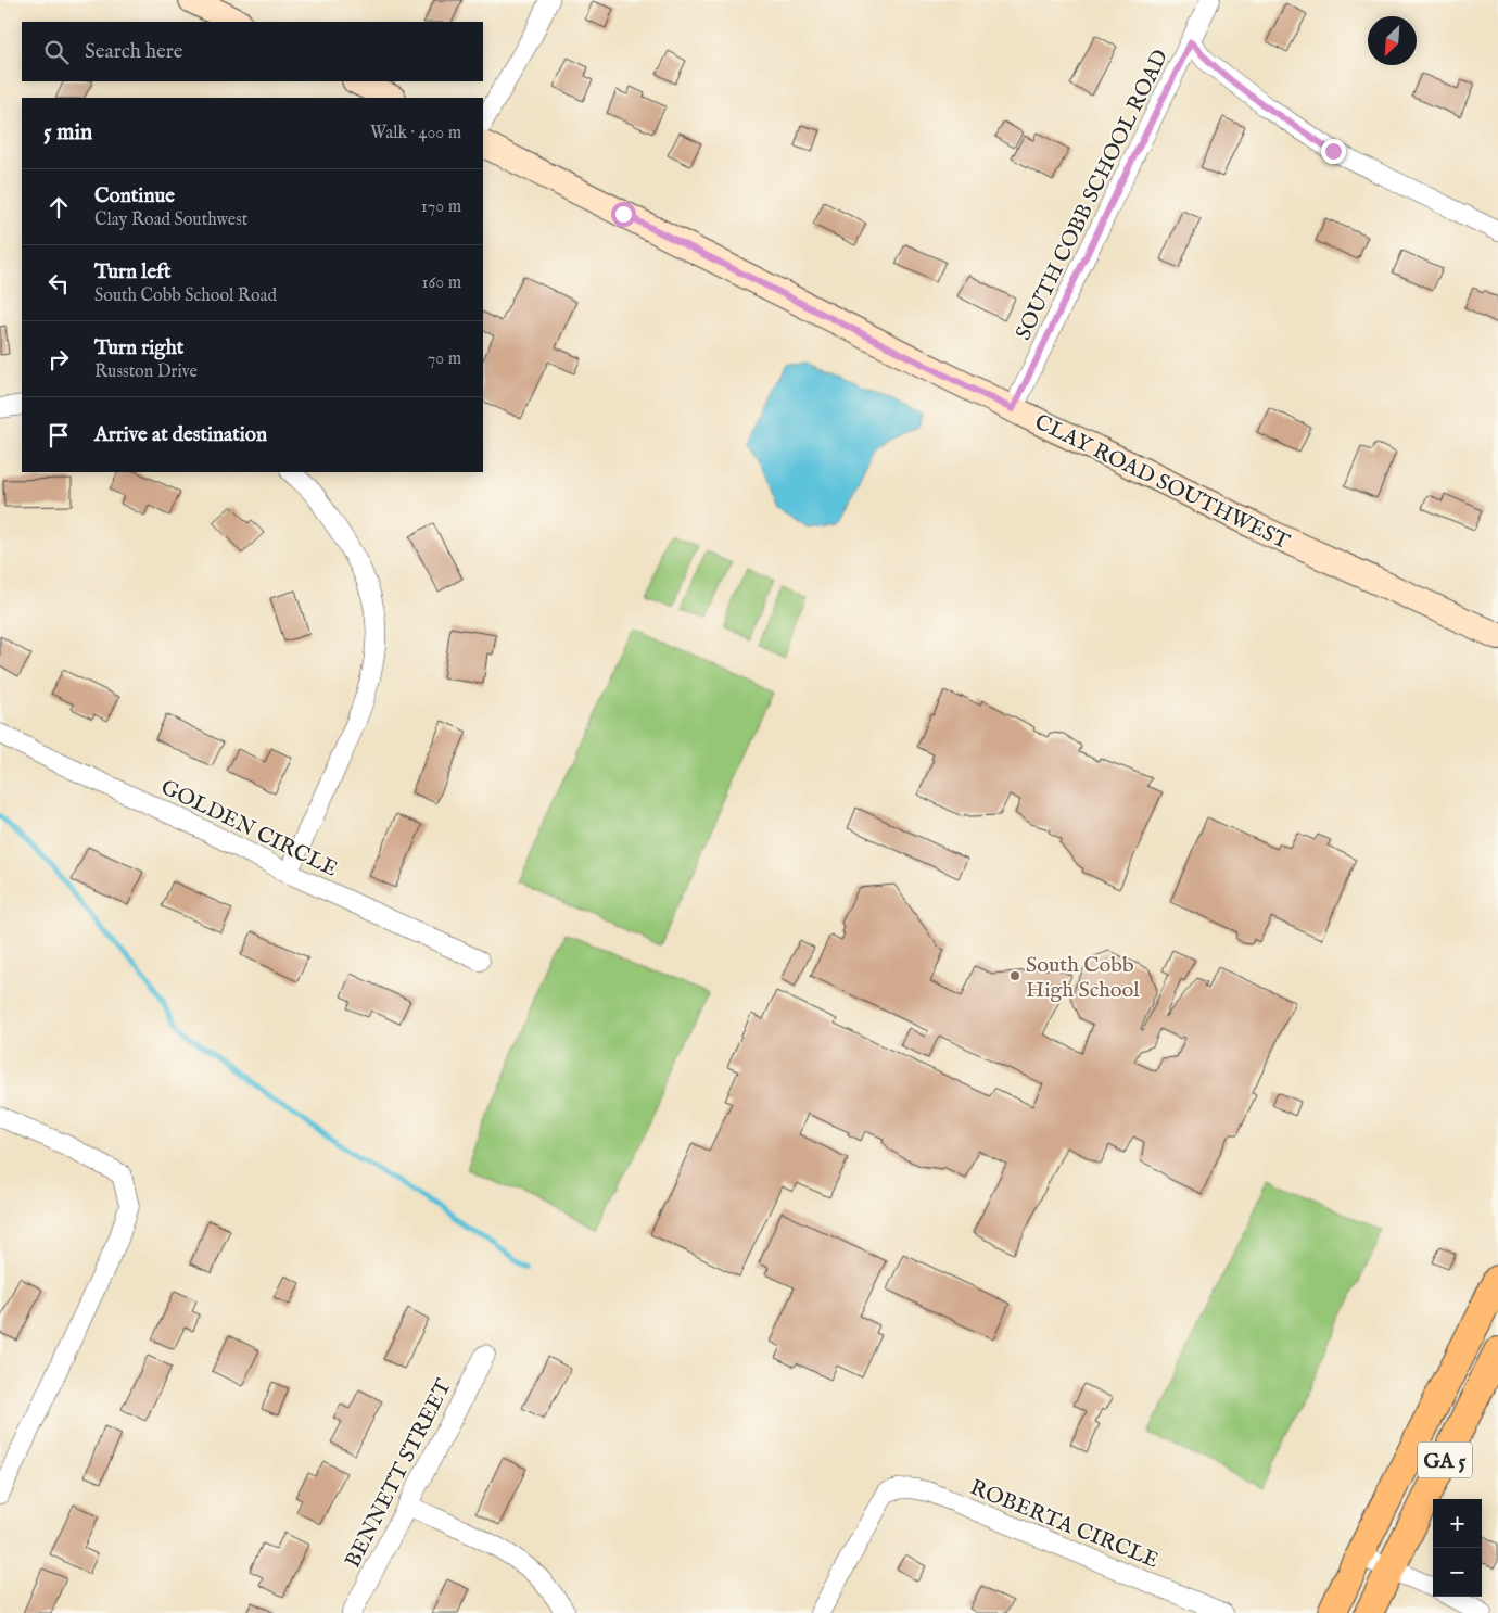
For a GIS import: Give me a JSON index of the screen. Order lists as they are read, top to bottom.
{
  "streets": {
    "main road": ["GA 5"],
    "street": [
      "SOUTH COBB SCHOOL ROAD",
      "CLAY ROAD SOUTHWEST",
      "GOLDEN CIRCLE",
      "BENNETT STREET",
      "ROBERTA CIRCLE"
    ]
  },
  "crossings": [
    ["SOUTH COBB SCHOOL ROAD", "CLAY ROAD SOUTHWEST"]
  ],
  "places": ["South Cobb High School"],
  "north": "bottom left",
  "page": {
    "search": "Search here",
    "heading": ["5 min", "Walk · 400 m"],
    "list": [
      ["Continue", "Clay Road Southwest", "170 m"],
      ["Turn left", "South Cobb School Road", "160 m"],
      ["Turn right", "Russton Drive", "70 m"],
      "Arrive at destination"
    ],
    "map_buttons": ["+", "−"]
  }
}
